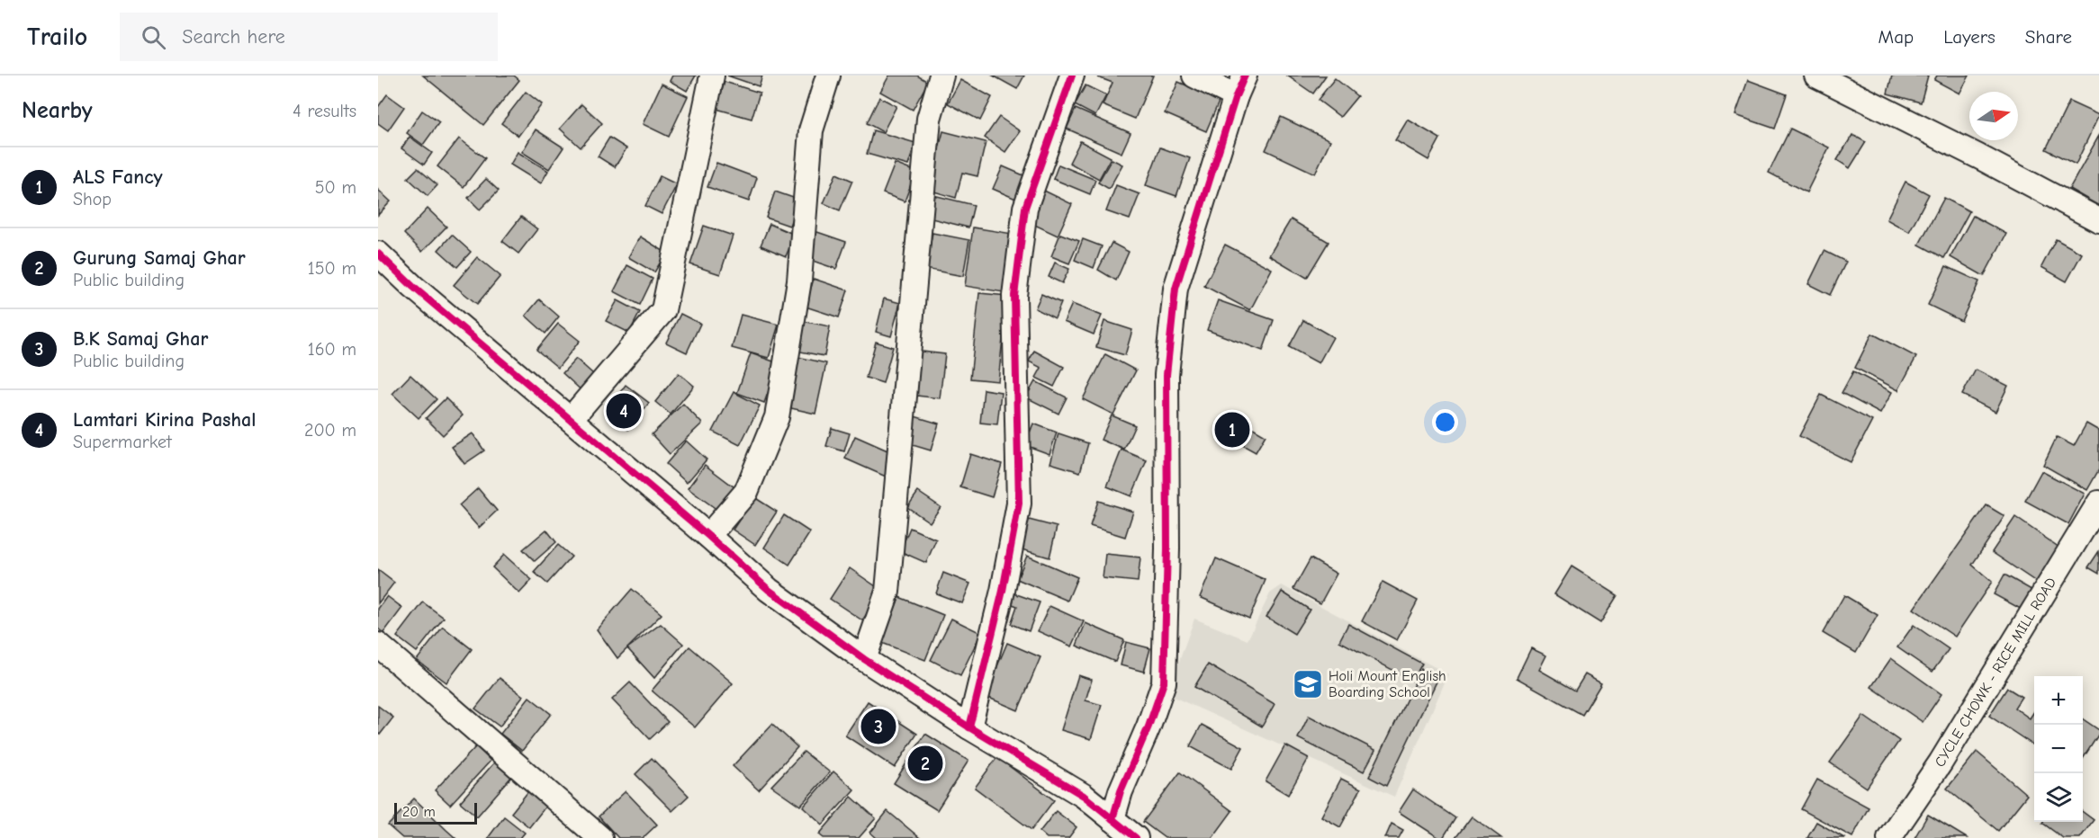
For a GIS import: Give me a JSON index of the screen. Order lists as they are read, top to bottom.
{
  "streets": {
    "street": ["CYCLE CHOWK - RICE MILL ROAD"]
  },
  "places": {
    "school or university": ["Holi Mount English Boarding School"]
  },
  "scale_bar": "20 m",
  "north": "right",
  "page": {
    "header": "Trailo",
    "search": "Search here",
    "nav": ["Map", "Layers", "Share"],
    "heading": ["Nearby", "4 results"],
    "list": [
      {
        "mark": "1",
        "name": "ALS Fancy",
        "note": "Shop",
        "value": "50 m"
      },
      {
        "mark": "2",
        "name": "Gurung Samaj Ghar",
        "note": "Public building",
        "value": "150 m"
      },
      {
        "mark": "3",
        "name": "B.K Samaj Ghar",
        "note": "Public building",
        "value": "160 m"
      },
      {
        "mark": "4",
        "name": "Lamtari Kirina Pashal",
        "note": "Supermarket",
        "value": "200 m"
      }
    ],
    "pins": [
      "4",
      "1",
      "3",
      "2"
    ],
    "map_buttons": ["+", "−"],
    "scale": "20 m"
  }
}
